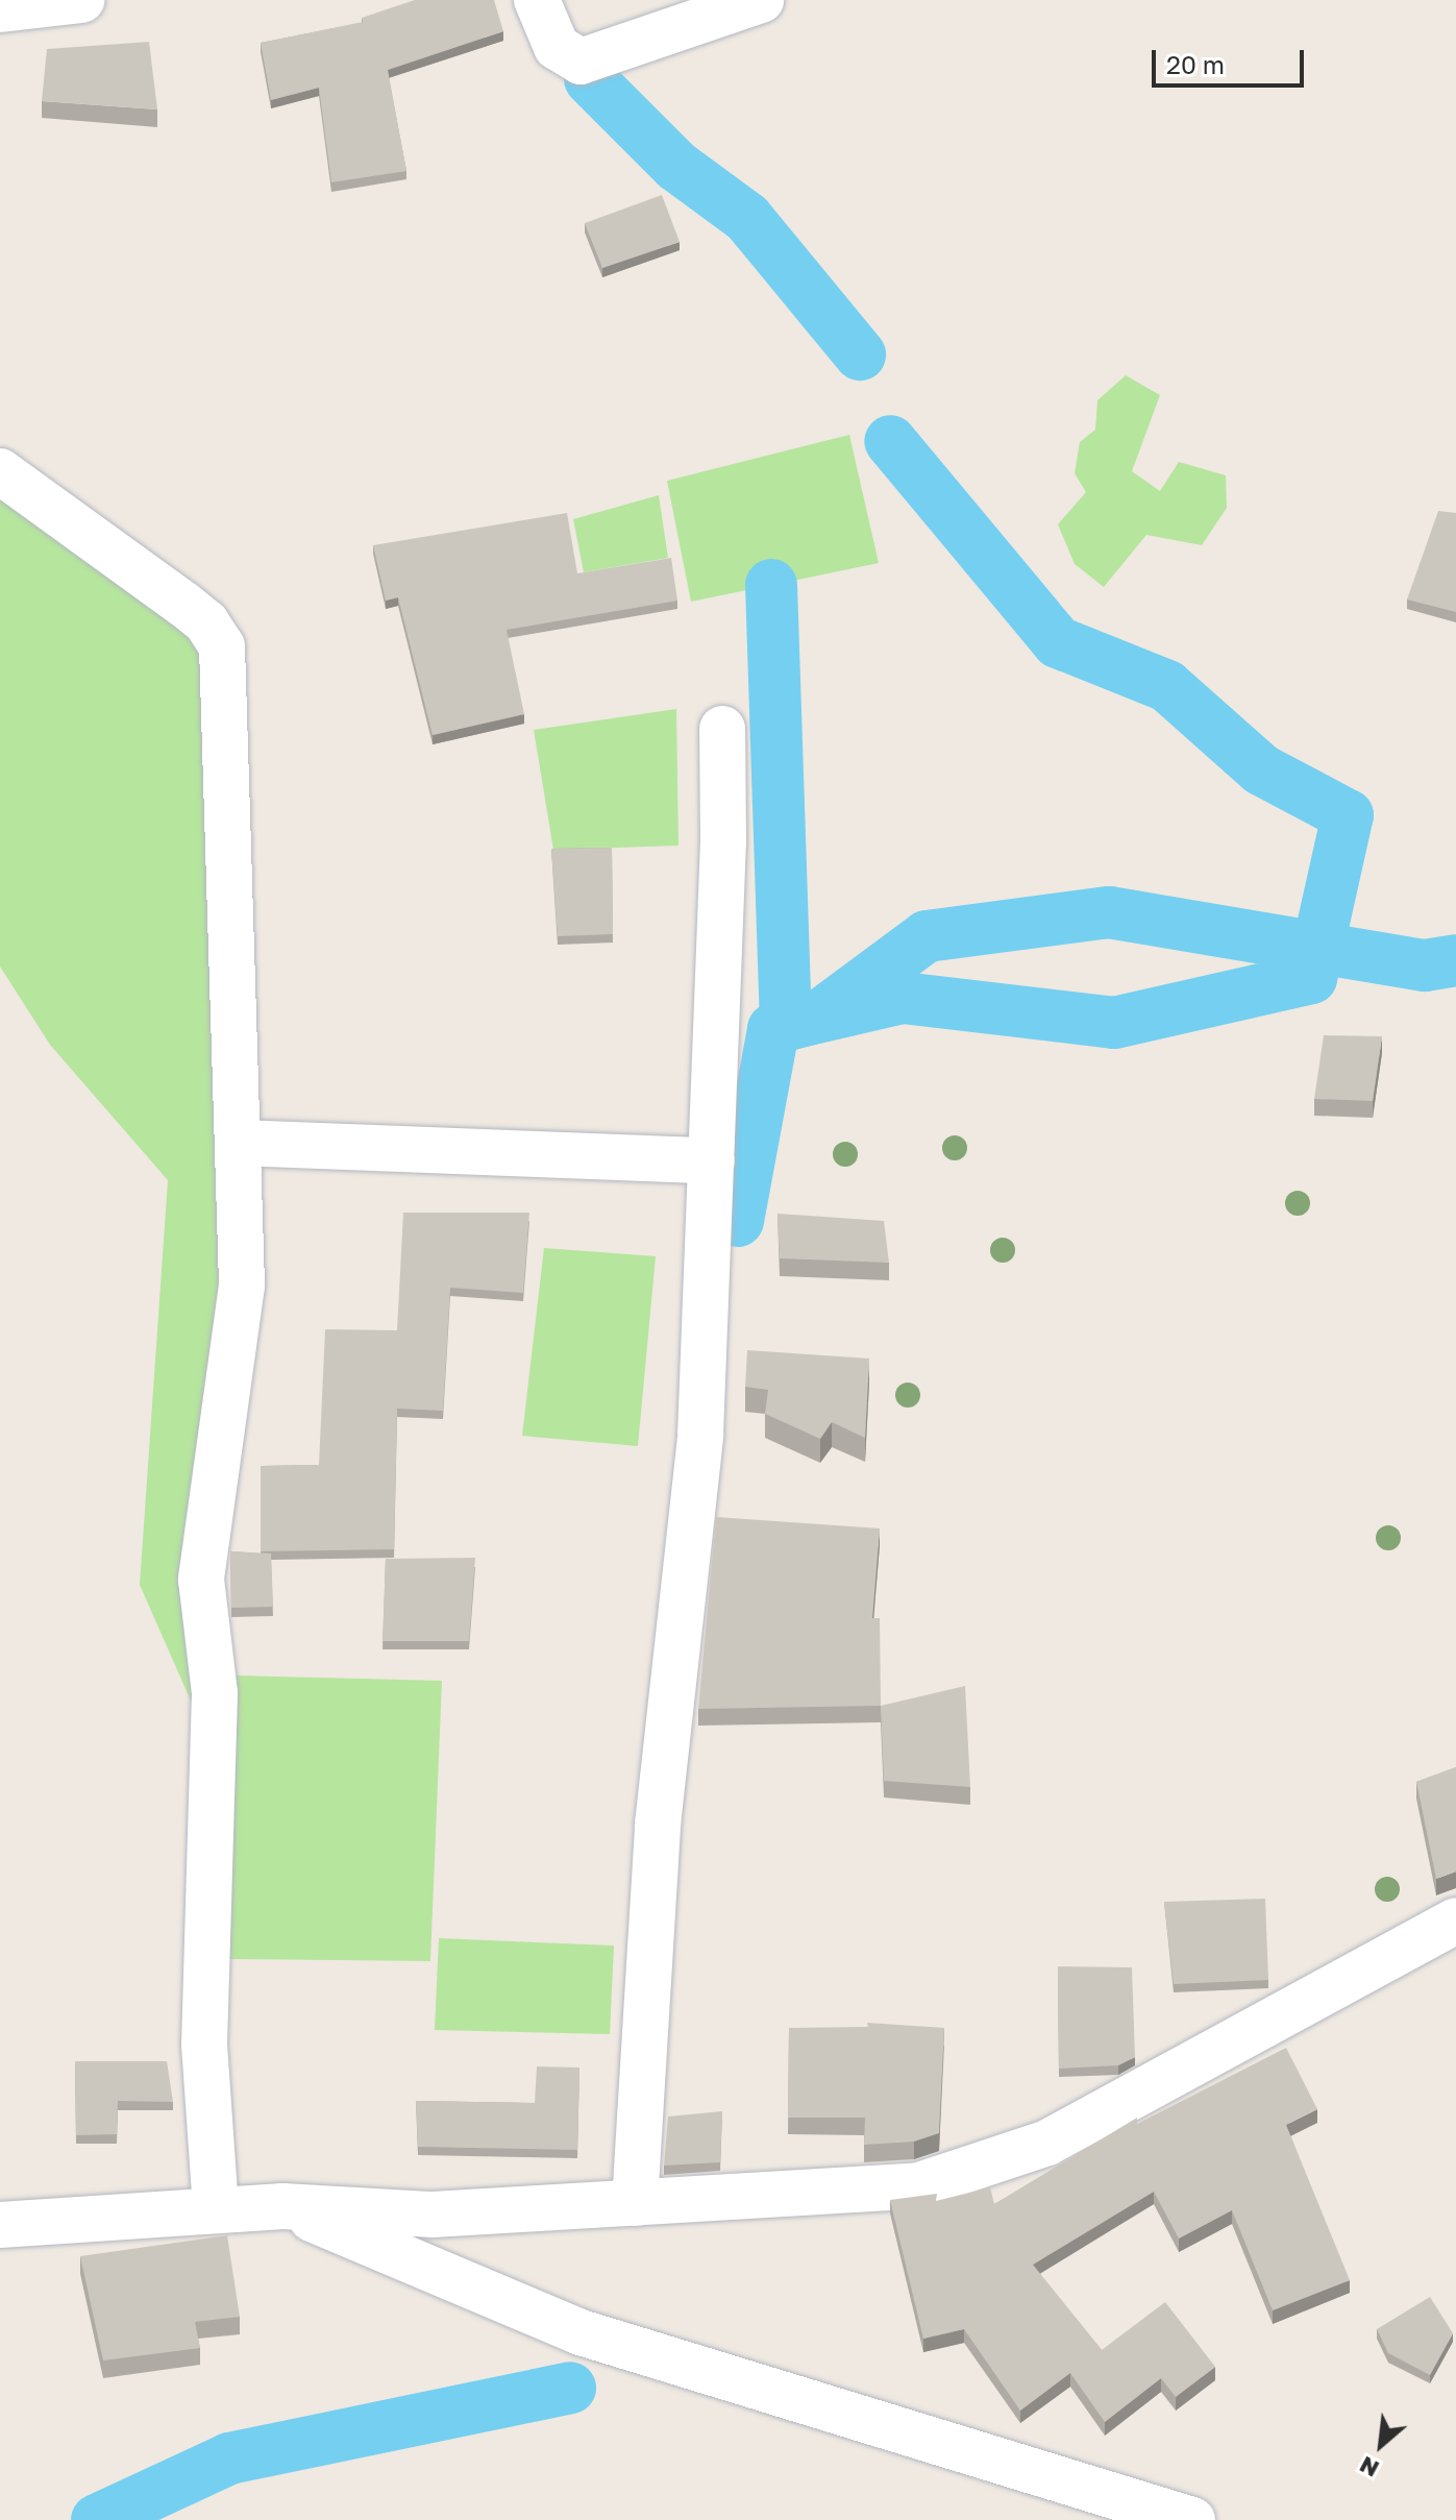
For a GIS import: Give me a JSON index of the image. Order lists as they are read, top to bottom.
{
  "scale_bar": "20 m",
  "north": "bottom left"
}
